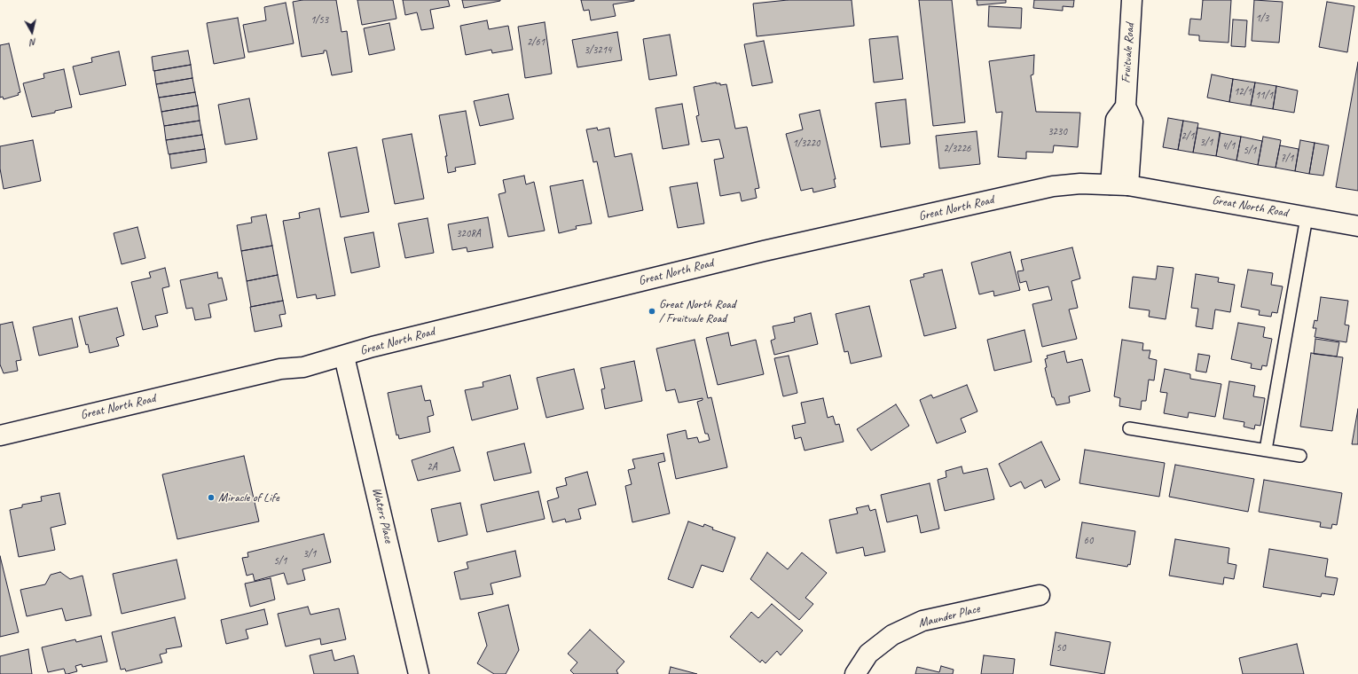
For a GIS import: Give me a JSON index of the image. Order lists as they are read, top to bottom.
{
  "streets": {
    "main road": [
      "Fruitvale Road",
      "Great North Road",
      "Waters Place",
      "Maunder Place"
    ]
  },
  "crossings": [
    ["Fruitvale Road", "Great North Road"],
    ["Great North Road", "Waters Place"]
  ],
  "places": ["Great North Road / Fruitvale Road", "Miracle of Life"],
  "house_numbers": [
    "1/3",
    "1/53",
    "2/61",
    "3/3214",
    "12/1",
    "11/1",
    "3230",
    "2/1",
    "3/1",
    "1/3220",
    "4/1",
    "2/3226",
    "5/1",
    "7/1",
    "3208A",
    "2A",
    "60",
    "3/1",
    "5/1",
    "50"
  ],
  "north": "bottom"
}
